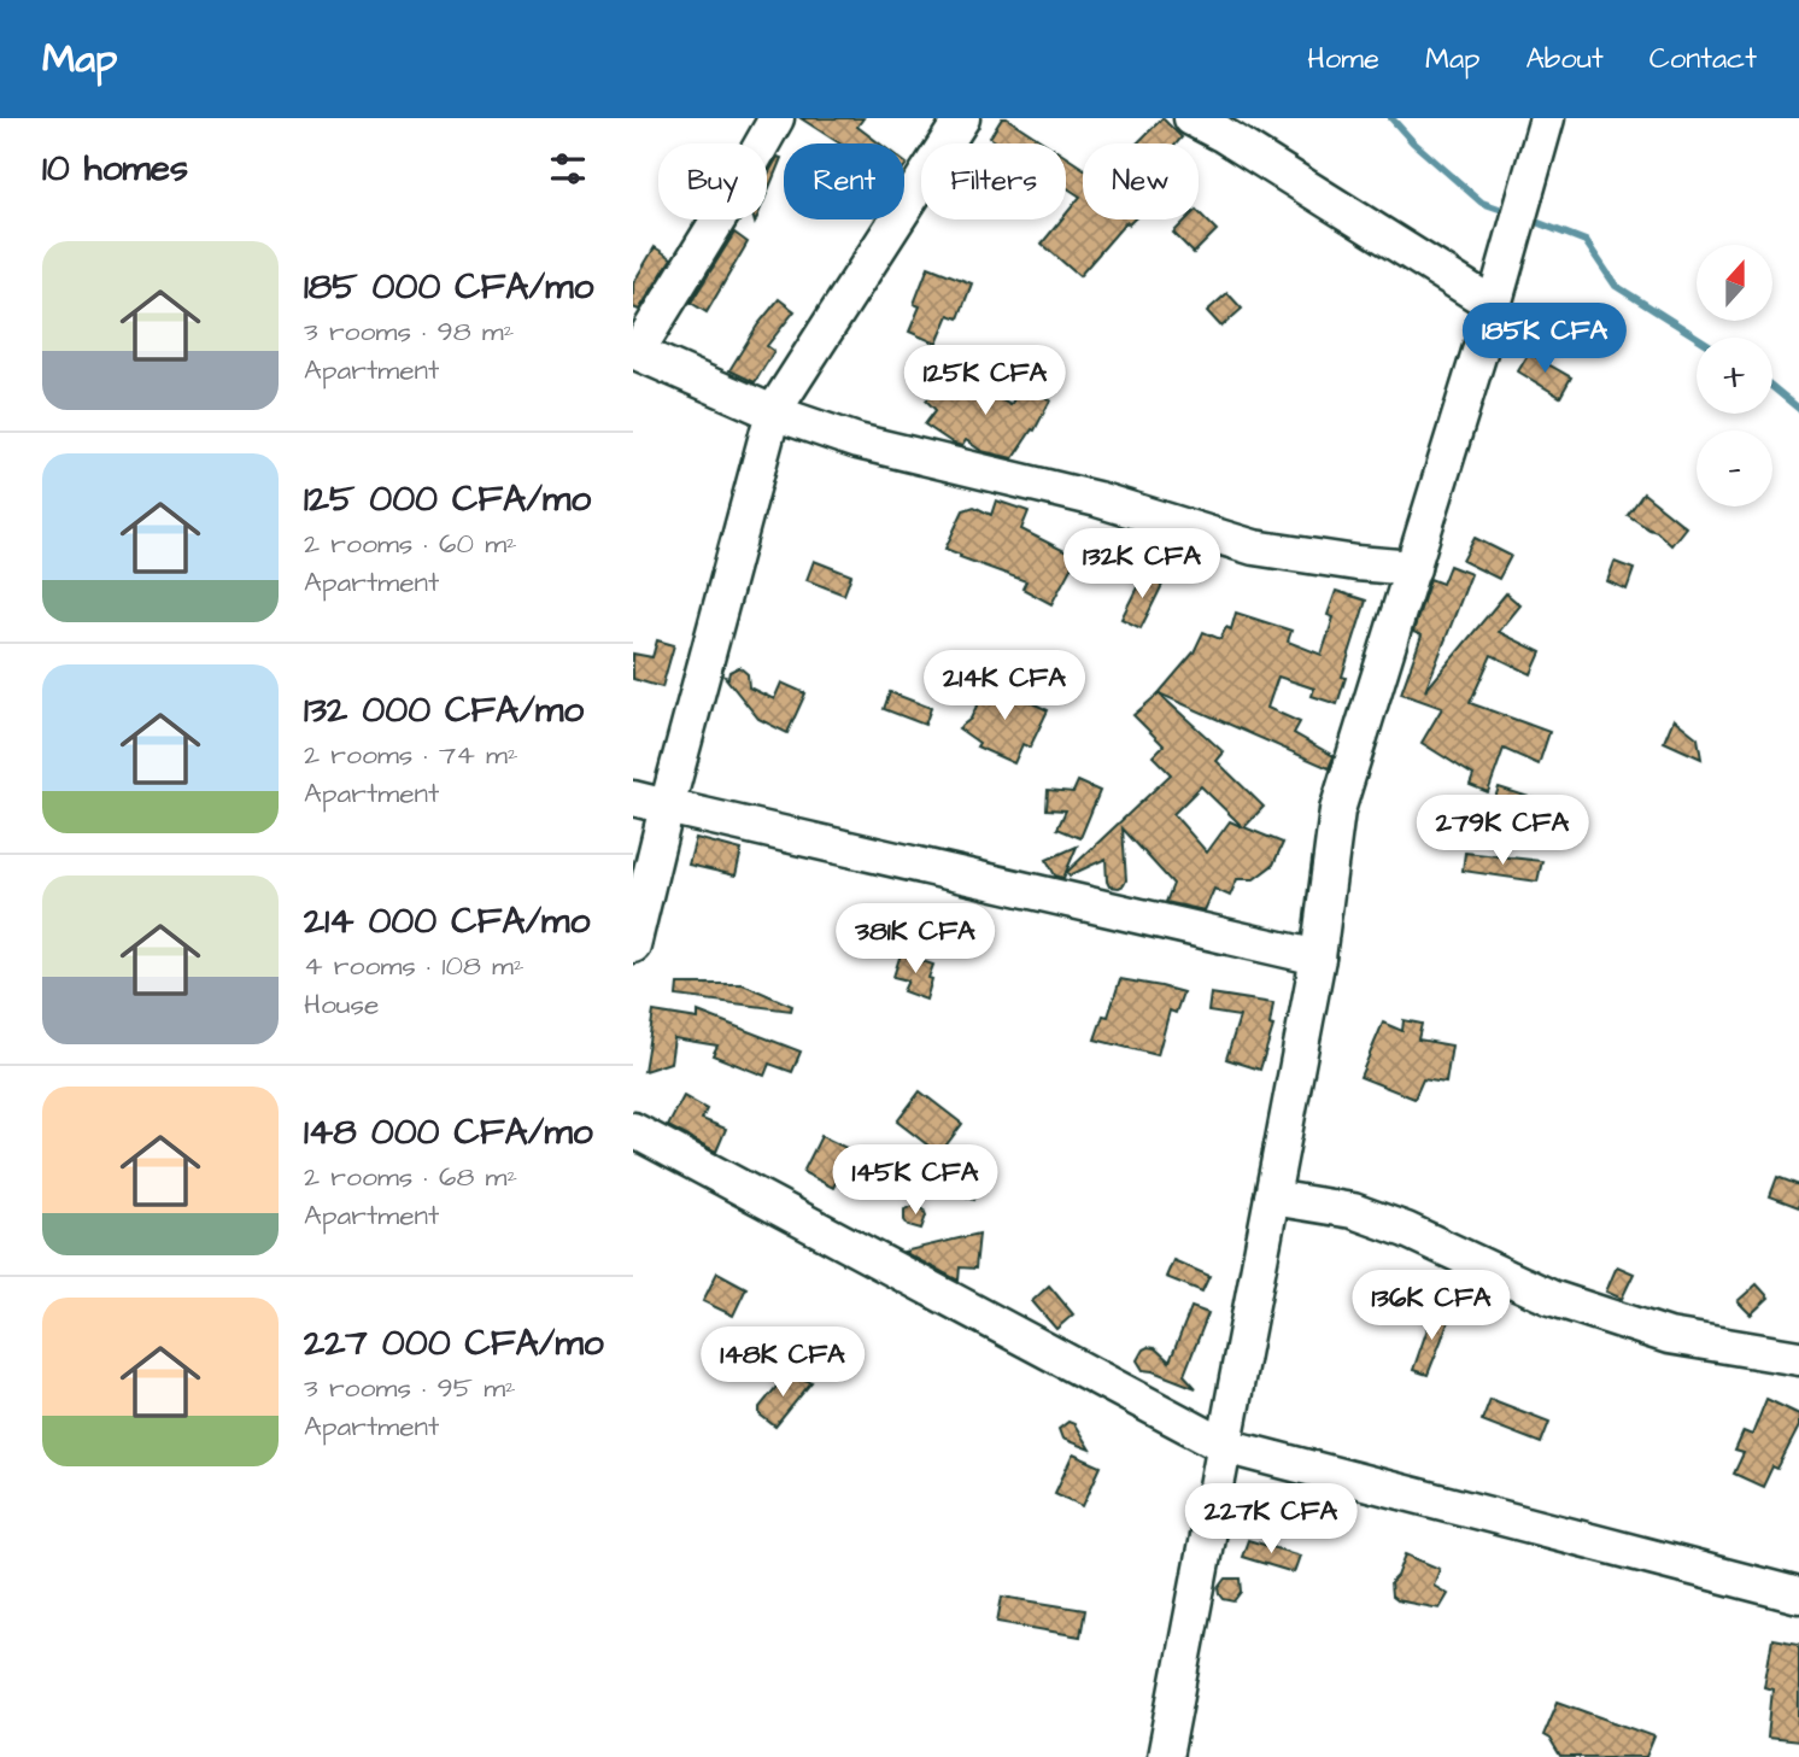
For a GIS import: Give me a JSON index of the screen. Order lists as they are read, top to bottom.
{
  "north": "top",
  "page": {
    "header": "Map",
    "nav": [
      "Home",
      "Map",
      "About",
      "Contact"
    ],
    "heading": "10 homes",
    "chip": [
      "Buy",
      "Rent",
      "Filters",
      "New"
    ],
    "list": [
      {
        "name": "185 000 CFA/mo",
        "note": "3 rooms · 98 m² · Apartment"
      },
      {
        "name": "125 000 CFA/mo",
        "note": "2 rooms · 60 m² · Apartment"
      },
      {
        "name": "132 000 CFA/mo",
        "note": "2 rooms · 74 m² · Apartment"
      },
      {
        "name": "214 000 CFA/mo",
        "note": "4 rooms · 108 m² · House"
      },
      {
        "name": "148 000 CFA/mo",
        "note": "2 rooms · 68 m² · Apartment"
      },
      {
        "name": "227 000 CFA/mo",
        "note": "3 rooms · 95 m² · Apartment"
      }
    ],
    "map_buttons": ["+", "−"],
    "price": [
      "185K CFA",
      "125K CFA",
      "132K CFA",
      "214K CFA",
      "279K CFA",
      "381K CFA",
      "145K CFA",
      "136K CFA",
      "148K CFA",
      "227K CFA"
    ]
  }
}
